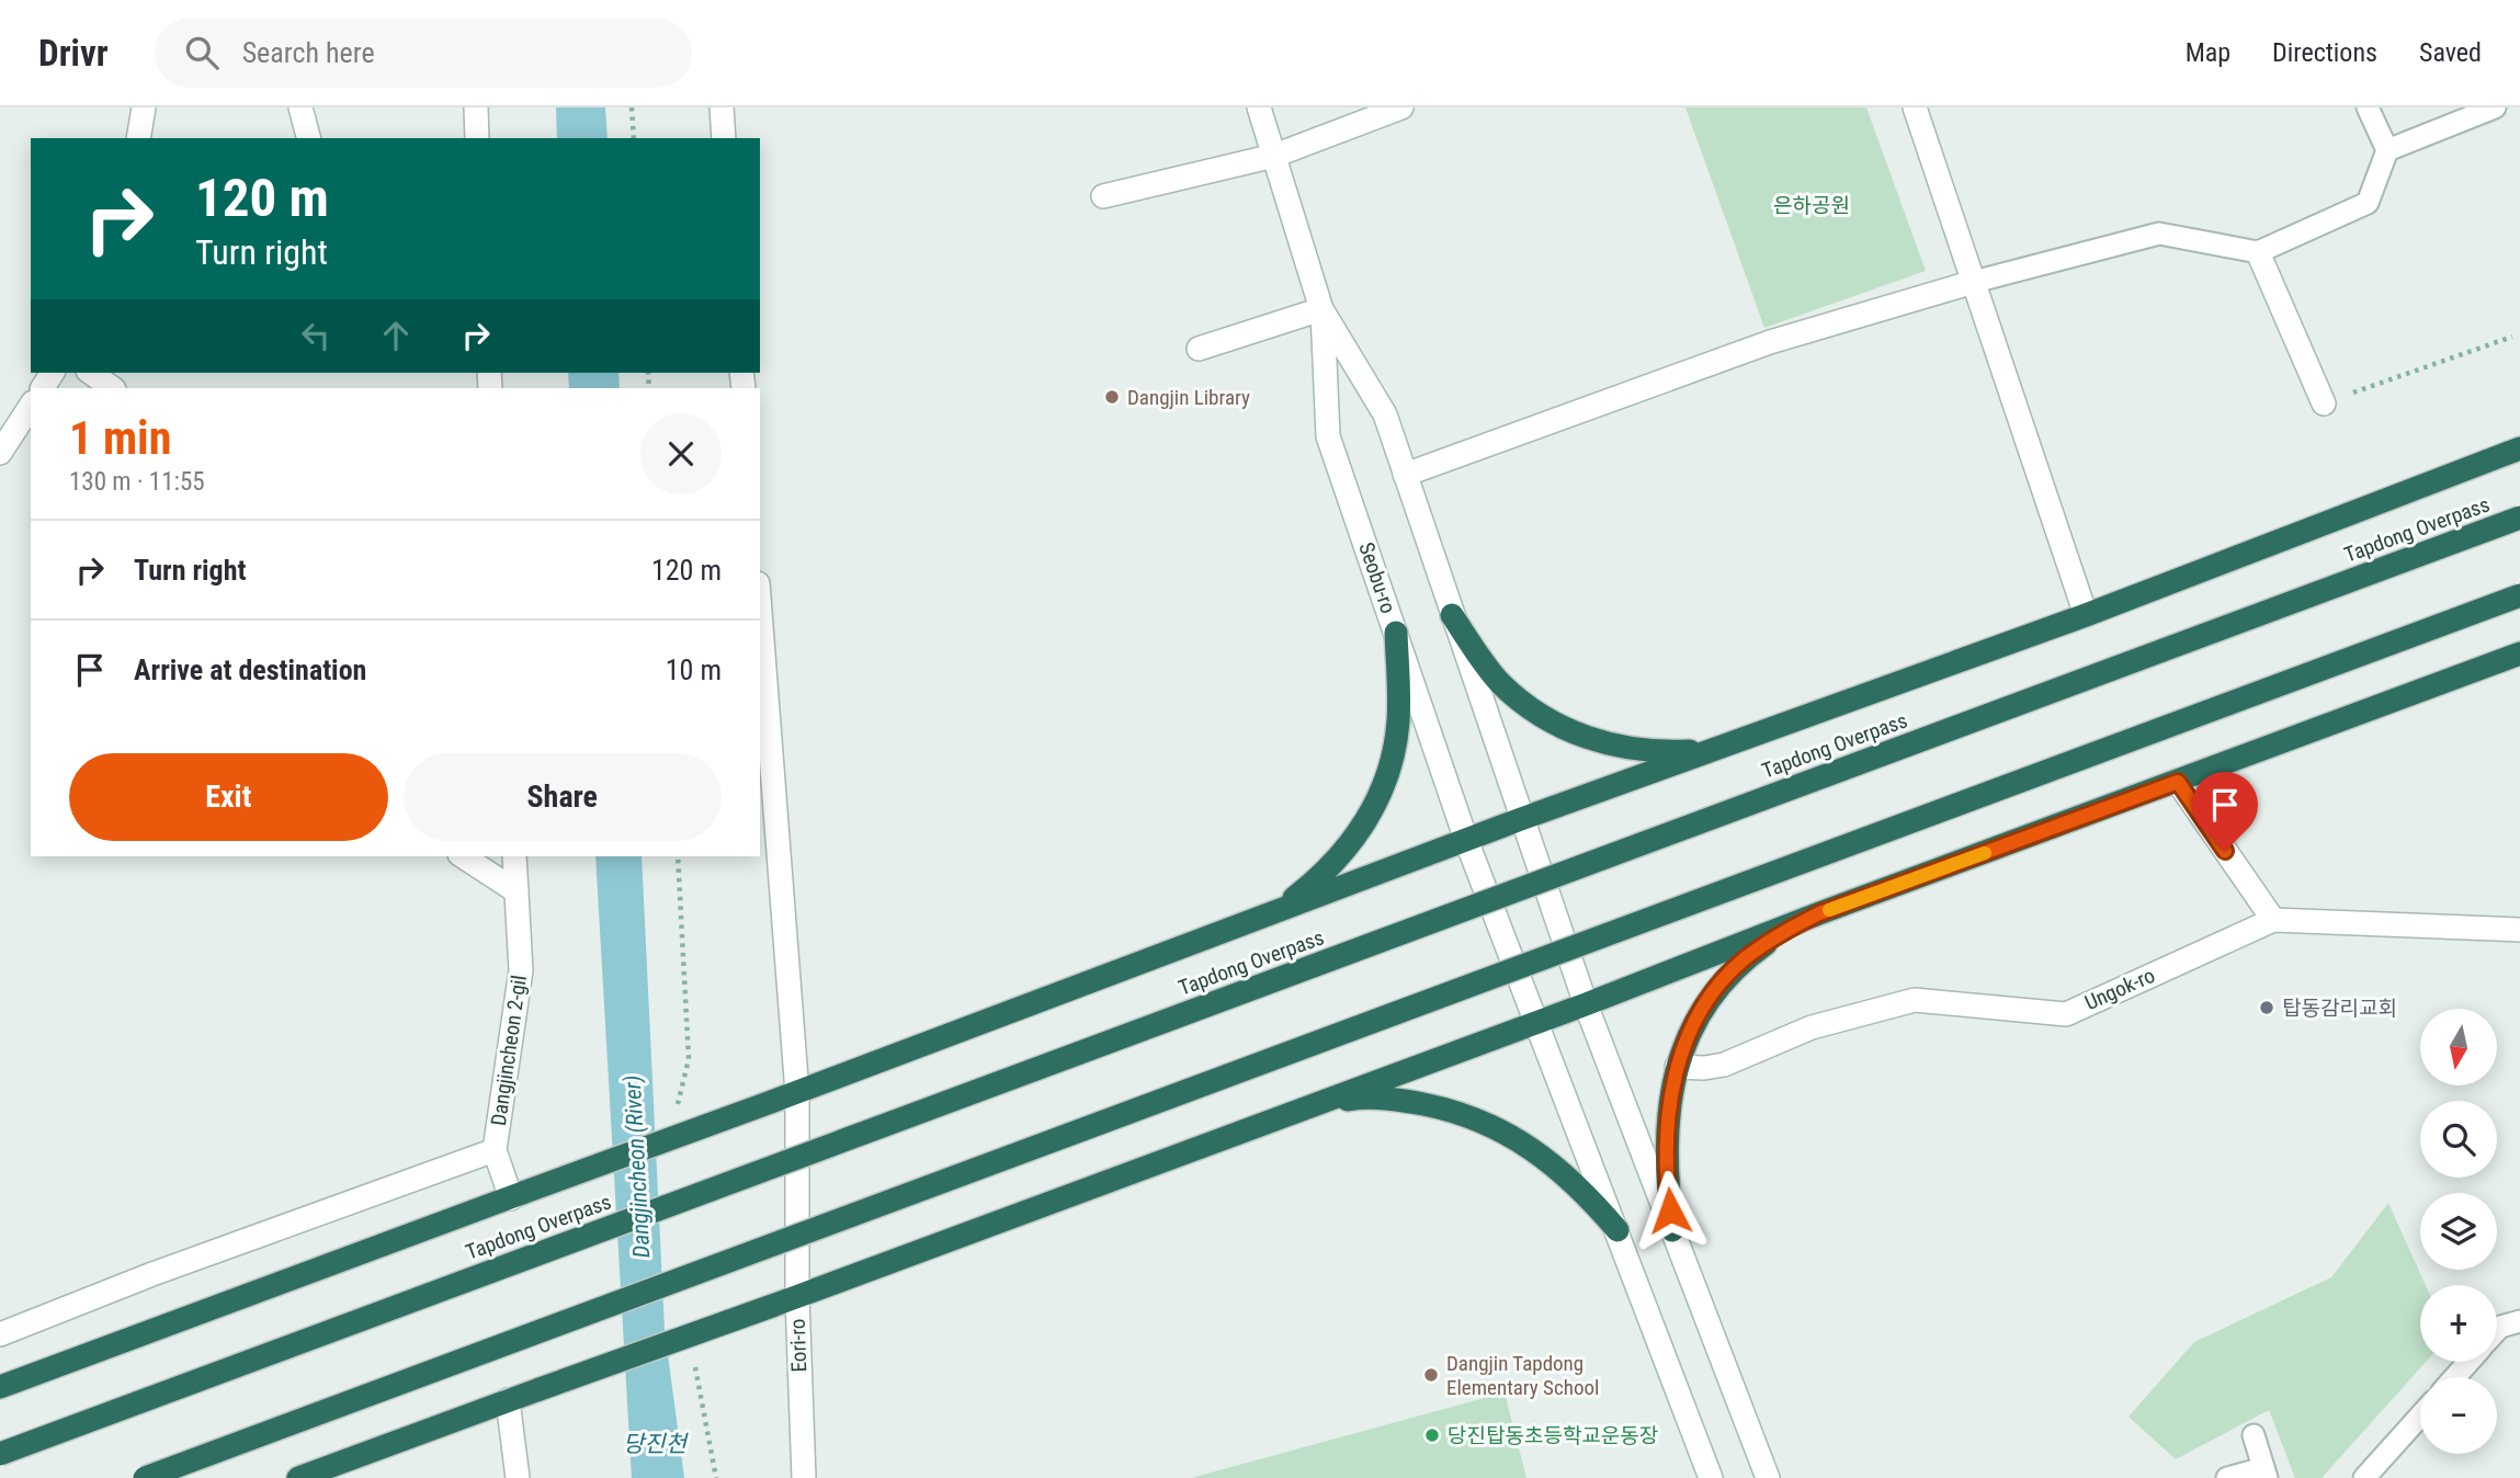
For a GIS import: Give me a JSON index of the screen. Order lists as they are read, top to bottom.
{
  "streets": {
    "highway": ["Tapdong Overpass"],
    "street": [
      "Seobu-ro",
      "Ungok-ro",
      "Dangjincheon 2-gil",
      "Eori-ro"
    ]
  },
  "water": ["Dangjincheon (River)", "당진천"],
  "parks": ["은하공원"],
  "places": [
    "Dangjin Library",
    "탑동감리교회",
    "Dangjin Tapdong Elementary School",
    "당진탑동초등학교운동장"
  ],
  "north": "bottom",
  "page": {
    "header": "Drivr",
    "search": "Search here",
    "nav": ["Map", "Directions", "Saved"],
    "turn": ["120 m", "Turn right"],
    "heading": ["1 min", "130 m · 11:55"],
    "list": [
      {
        "name": "Turn right",
        "value": "120 m"
      },
      {
        "name": "Arrive at destination",
        "value": "10 m"
      }
    ],
    "buttons": ["Exit", "Share"],
    "map_buttons": ["+", "−"]
  }
}
